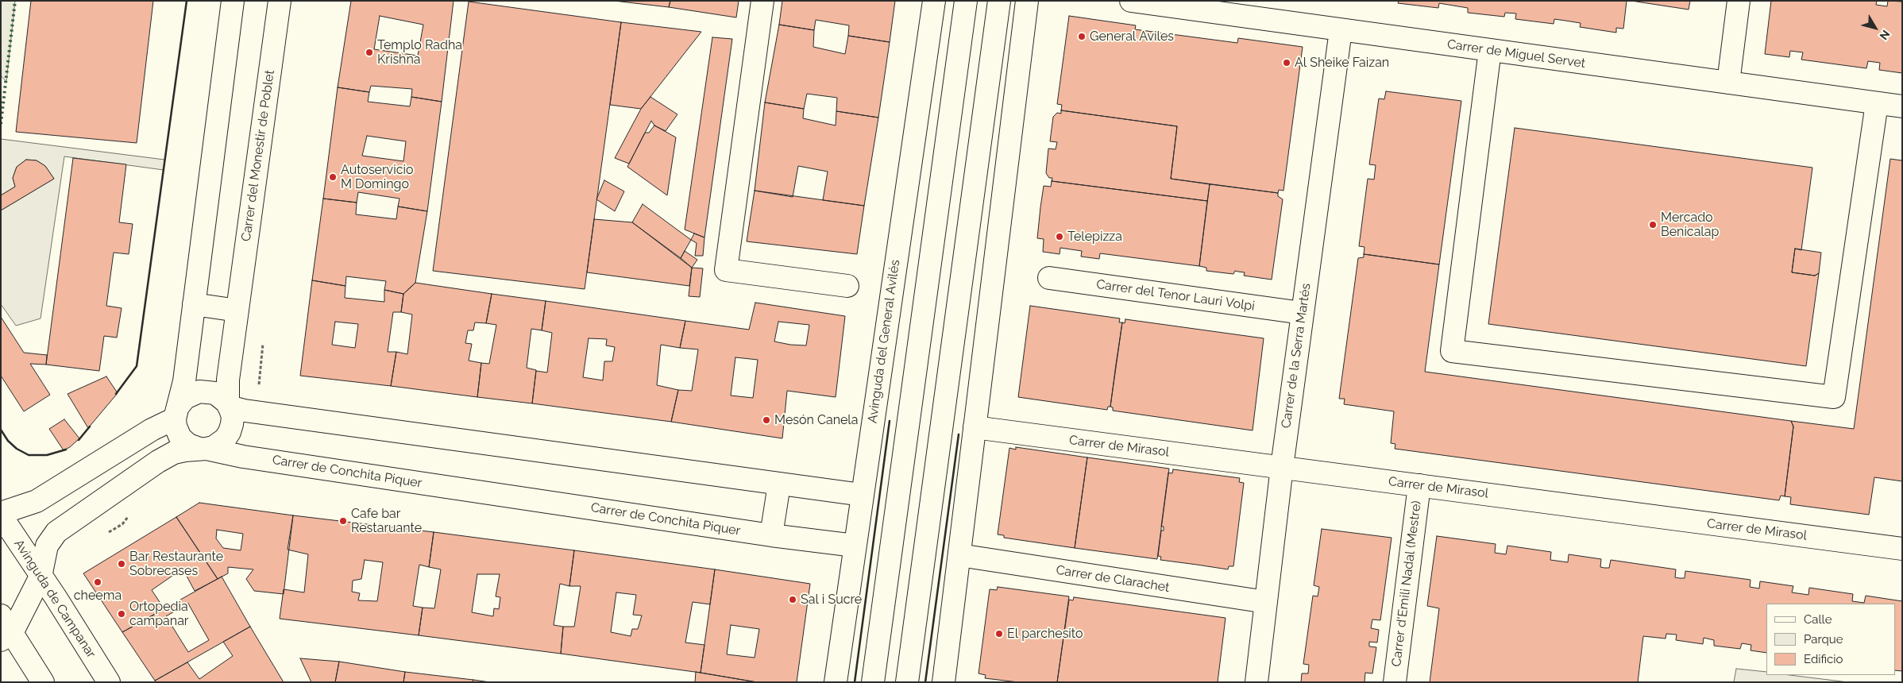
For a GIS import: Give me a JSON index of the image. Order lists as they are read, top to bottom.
{
  "streets": {
    "street": [
      "Carrer de Miguel Servet",
      "Carrer del Monestir de Poblet",
      "Carrer del Tenor Lauri Volpi",
      "Avinguda del General Avilés",
      "Carrer de la Serra Martés",
      "Carrer de Mirasol",
      "Carrer de Conchita Piquer",
      "Carrer de Clarachet",
      "Carrer d'Emili Nadal (Mestre)",
      "Avinguda de Campanar"
    ]
  },
  "crossings": [
    ["Carrer de Miguel Servet", "Carrer de la Serra Martés"],
    ["Carrer del Monestir de Poblet", "Carrer de Conchita Piquer"],
    ["Carrer del Tenor Lauri Volpi", "Carrer de la Serra Martés"],
    ["Avinguda del General Avilés", "Carrer de Conchita Piquer"],
    ["Carrer de la Serra Martés", "Carrer de Mirasol"],
    ["Carrer de la Serra Martés", "Carrer de Clarachet"],
    ["Carrer de Mirasol", "Carrer d'Emili Nadal (Mestre)"],
    ["Carrer de Conchita Piquer", "Avinguda de Campanar"]
  ],
  "places": [
    "General Aviles",
    "Templo Radha Krishna",
    "Al Sheike Faizan",
    "Autoservicio M Domingo",
    "Mercado Benicalap",
    "Telepizza",
    "Mesón Canela",
    "Cafe bar Restaruante",
    "Bar Restaurante Sobrecases",
    "cheema",
    "Sal i Sucre",
    "Ortopedia campanar",
    "El parchesito"
  ],
  "legend": ["Calle", "Parque", "Edificio"],
  "north": "bottom right"
}
